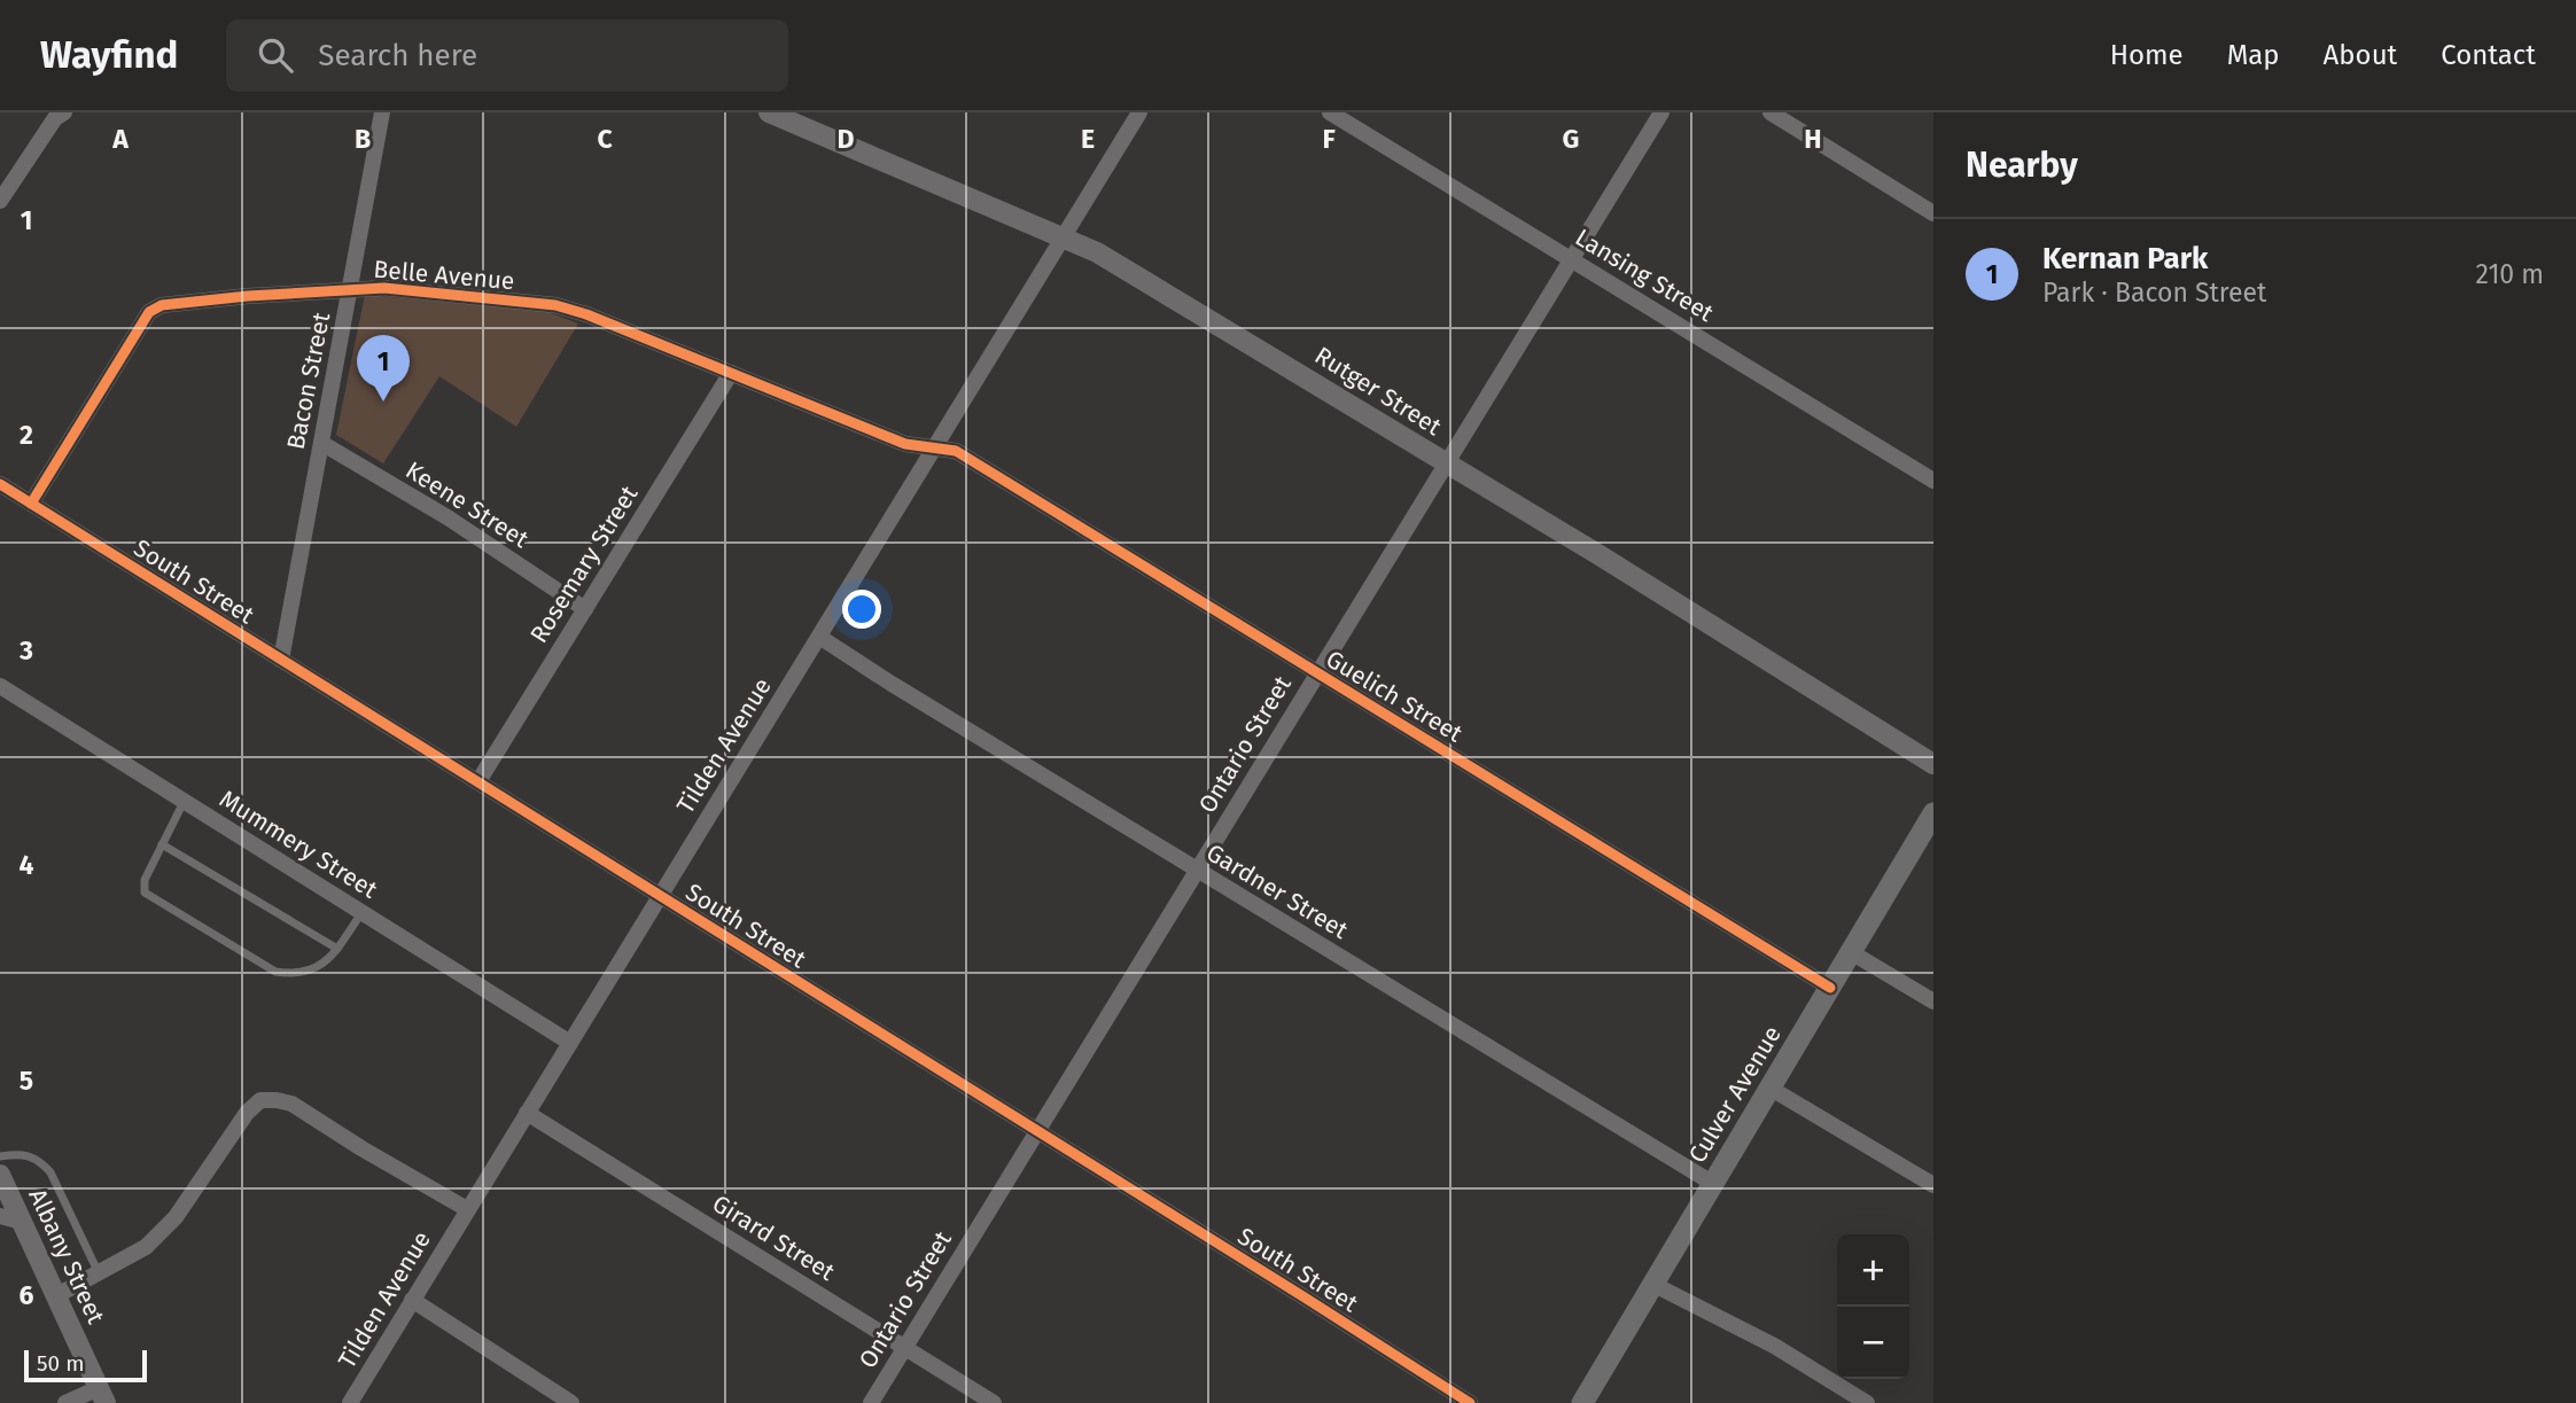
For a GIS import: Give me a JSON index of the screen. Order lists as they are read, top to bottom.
{
  "streets": {
    "main road": ["Culver Avenue"],
    "street": [
      "Belle Avenue",
      "Lansing Street",
      "Bacon Street",
      "Rutger Street",
      "Keene Street",
      "Rosemary Street",
      "South Street",
      "Guelich Street",
      "Ontario Street",
      "Tilden Avenue",
      "Mummery Street",
      "Gardner Street",
      "Girard Street",
      "Albany Street"
    ]
  },
  "crossings": [
    ["Belle Avenue", "Bacon Street"],
    ["Belle Avenue", "Rosemary Street"],
    ["Belle Avenue", "South Street"],
    ["Belle Avenue", "Guelich Street"],
    ["Belle Avenue", "Tilden Avenue"],
    ["Lansing Street", "Ontario Street"],
    ["Bacon Street", "Keene Street"],
    ["Bacon Street", "South Street"],
    ["Rutger Street", "Ontario Street"],
    ["Rutger Street", "Tilden Avenue"],
    ["Keene Street", "Rosemary Street"],
    ["Rosemary Street", "South Street"],
    ["South Street", "Ontario Street"],
    ["South Street", "Tilden Avenue"],
    ["Guelich Street", "Ontario Street"],
    ["Guelich Street", "Tilden Avenue"],
    ["Guelich Street", "Culver Avenue"],
    ["Ontario Street", "Gardner Street"],
    ["Ontario Street", "Girard Street"],
    ["Tilden Avenue", "Mummery Street"],
    ["Tilden Avenue", "Gardner Street"],
    ["Tilden Avenue", "Girard Street"],
    ["Gardner Street", "Culver Avenue"]
  ],
  "scale_bar": "50 m",
  "page": {
    "header": "Wayfind",
    "search": "Search here",
    "nav": [
      "Home",
      "Map",
      "About",
      "Contact"
    ],
    "heading": "Nearby",
    "list": [
      {
        "mark": "1",
        "name": "Kernan Park",
        "note": "Park · Bacon Street",
        "value": "210 m"
      }
    ],
    "pins": "1",
    "map_buttons": ["+", "−"],
    "scale": "50 m"
  },
  "grid": {
    "columns": [
      "A",
      "B",
      "C",
      "D",
      "E",
      "F",
      "G",
      "H"
    ],
    "rows": [
      "1",
      "2",
      "3",
      "4",
      "5",
      "6"
    ]
  }
}
